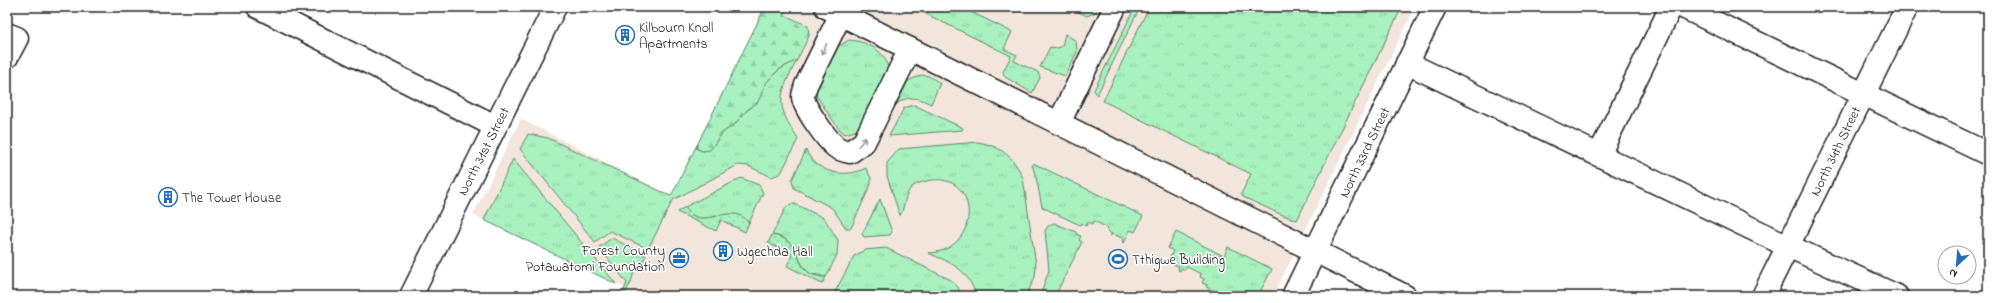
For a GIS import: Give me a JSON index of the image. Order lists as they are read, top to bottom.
{
  "streets": {
    "street": ["North 31st Street", "North 34th Street", "North 33rd Street"]
  },
  "places": {
    "building": ["Kilbourn Knoll Apartments", "The Tower House", "Wgechda Hall"],
    "office": ["Forest County Potawatomi Foundation"],
    "sports": ["Tthigwe Building"]
  },
  "north": "bottom left"
}
